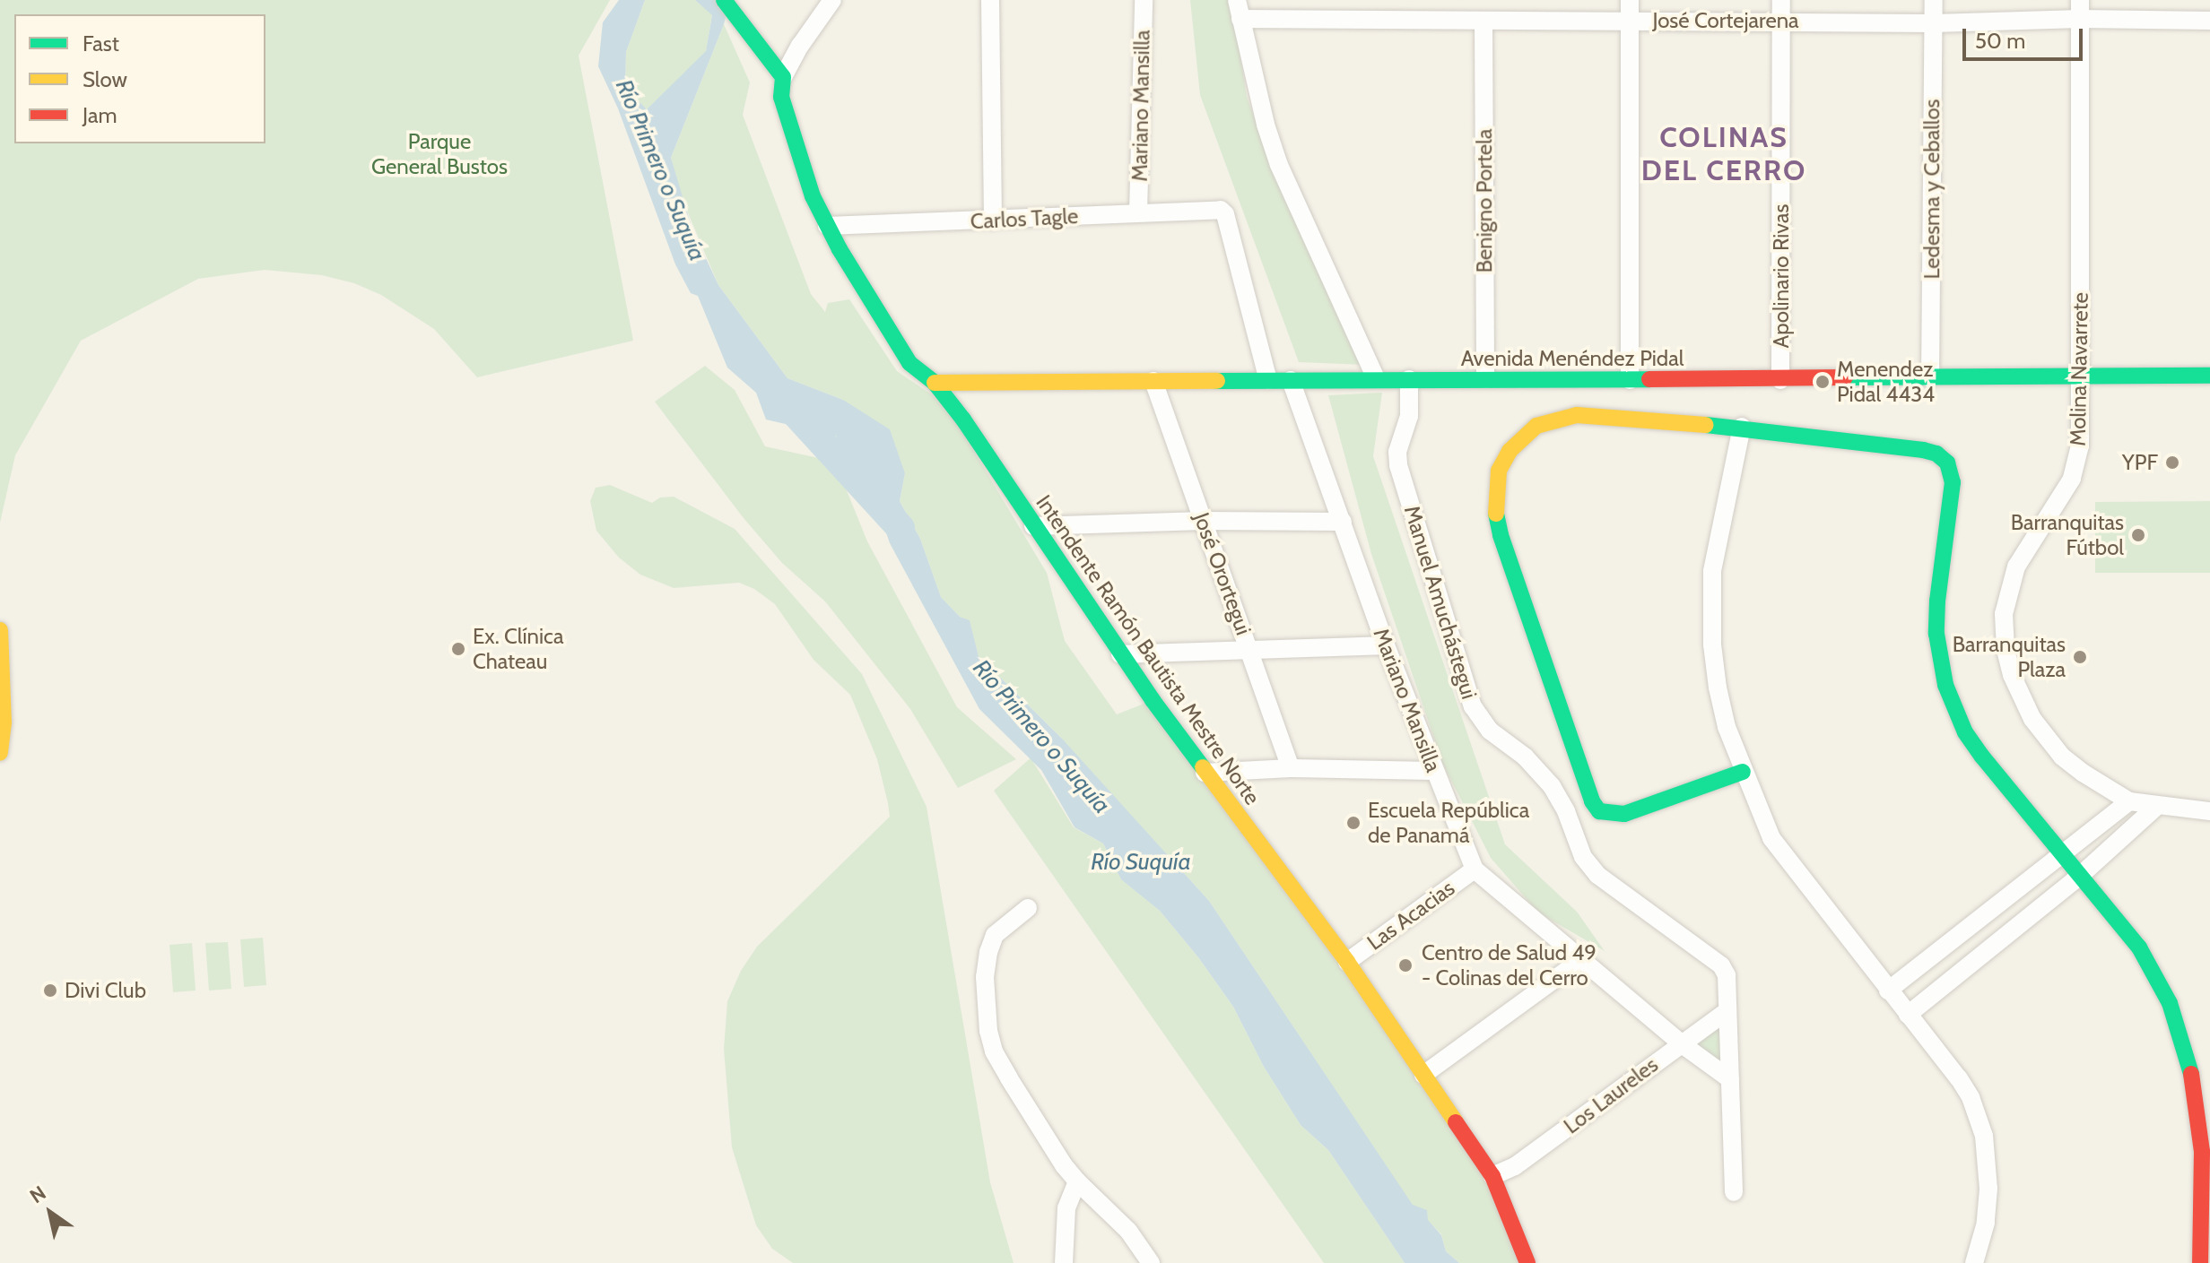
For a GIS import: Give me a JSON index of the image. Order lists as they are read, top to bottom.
{
  "streets": {
    "main road": ["Avenida Menéndez Pidal", "Intendente Ramón Bautista Mestre Norte"],
    "street": [
      "José Cortejarena",
      "Mariano Mansilla",
      "Ledesma y Ceballos",
      "Benigno Portela",
      "Carlos Tagle",
      "Apolinario Rivas",
      "Molina Navarrete",
      "José Orortegui",
      "Manuel Amuchástegui",
      "Las Acacias",
      "Los Laureles"
    ]
  },
  "crossings": [
    ["José Cortejarena", "Ledesma y Ceballos"],
    ["José Cortejarena", "Benigno Portela"],
    ["José Cortejarena", "Apolinario Rivas"],
    ["José Cortejarena", "Molina Navarrete"],
    ["Mariano Mansilla", "Carlos Tagle"],
    ["Mariano Mansilla", "Avenida Menéndez Pidal"],
    ["Mariano Mansilla", "Manuel Amuchástegui"],
    ["Mariano Mansilla", "Las Acacias"],
    ["Mariano Mansilla", "Los Laureles"],
    ["Ledesma y Ceballos", "Avenida Menéndez Pidal"],
    ["Benigno Portela", "Avenida Menéndez Pidal"],
    ["Carlos Tagle", "Avenida Menéndez Pidal"],
    ["Carlos Tagle", "Intendente Ramón Bautista Mestre Norte"],
    ["Apolinario Rivas", "Avenida Menéndez Pidal"],
    ["Avenida Menéndez Pidal", "Molina Navarrete"],
    ["Avenida Menéndez Pidal", "José Orortegui"],
    ["Avenida Menéndez Pidal", "Manuel Amuchástegui"],
    ["Avenida Menéndez Pidal", "Intendente Ramón Bautista Mestre Norte"],
    ["Manuel Amuchástegui", "Los Laureles"],
    ["Intendente Ramón Bautista Mestre Norte", "Las Acacias"],
    ["Intendente Ramón Bautista Mestre Norte", "Los Laureles"]
  ],
  "districts": ["COLINAS DEL CERRO"],
  "water": ["Río Primero o Suquía", "Río Suquía"],
  "parks": ["Parque General Bustos"],
  "places": [
    "Menendez Pidal 4434",
    "YPF",
    "Barranquitas Fútbol",
    "Ex. Clínica Chateau",
    "Barranquitas Plaza",
    "Escuela República de Panamá",
    "Centro de Salud 49 - Colinas del Cerro",
    "Divi Club"
  ],
  "legend": ["Fast", "Slow", "Jam"],
  "scale_bar": "50 m",
  "north": "top left"
}
